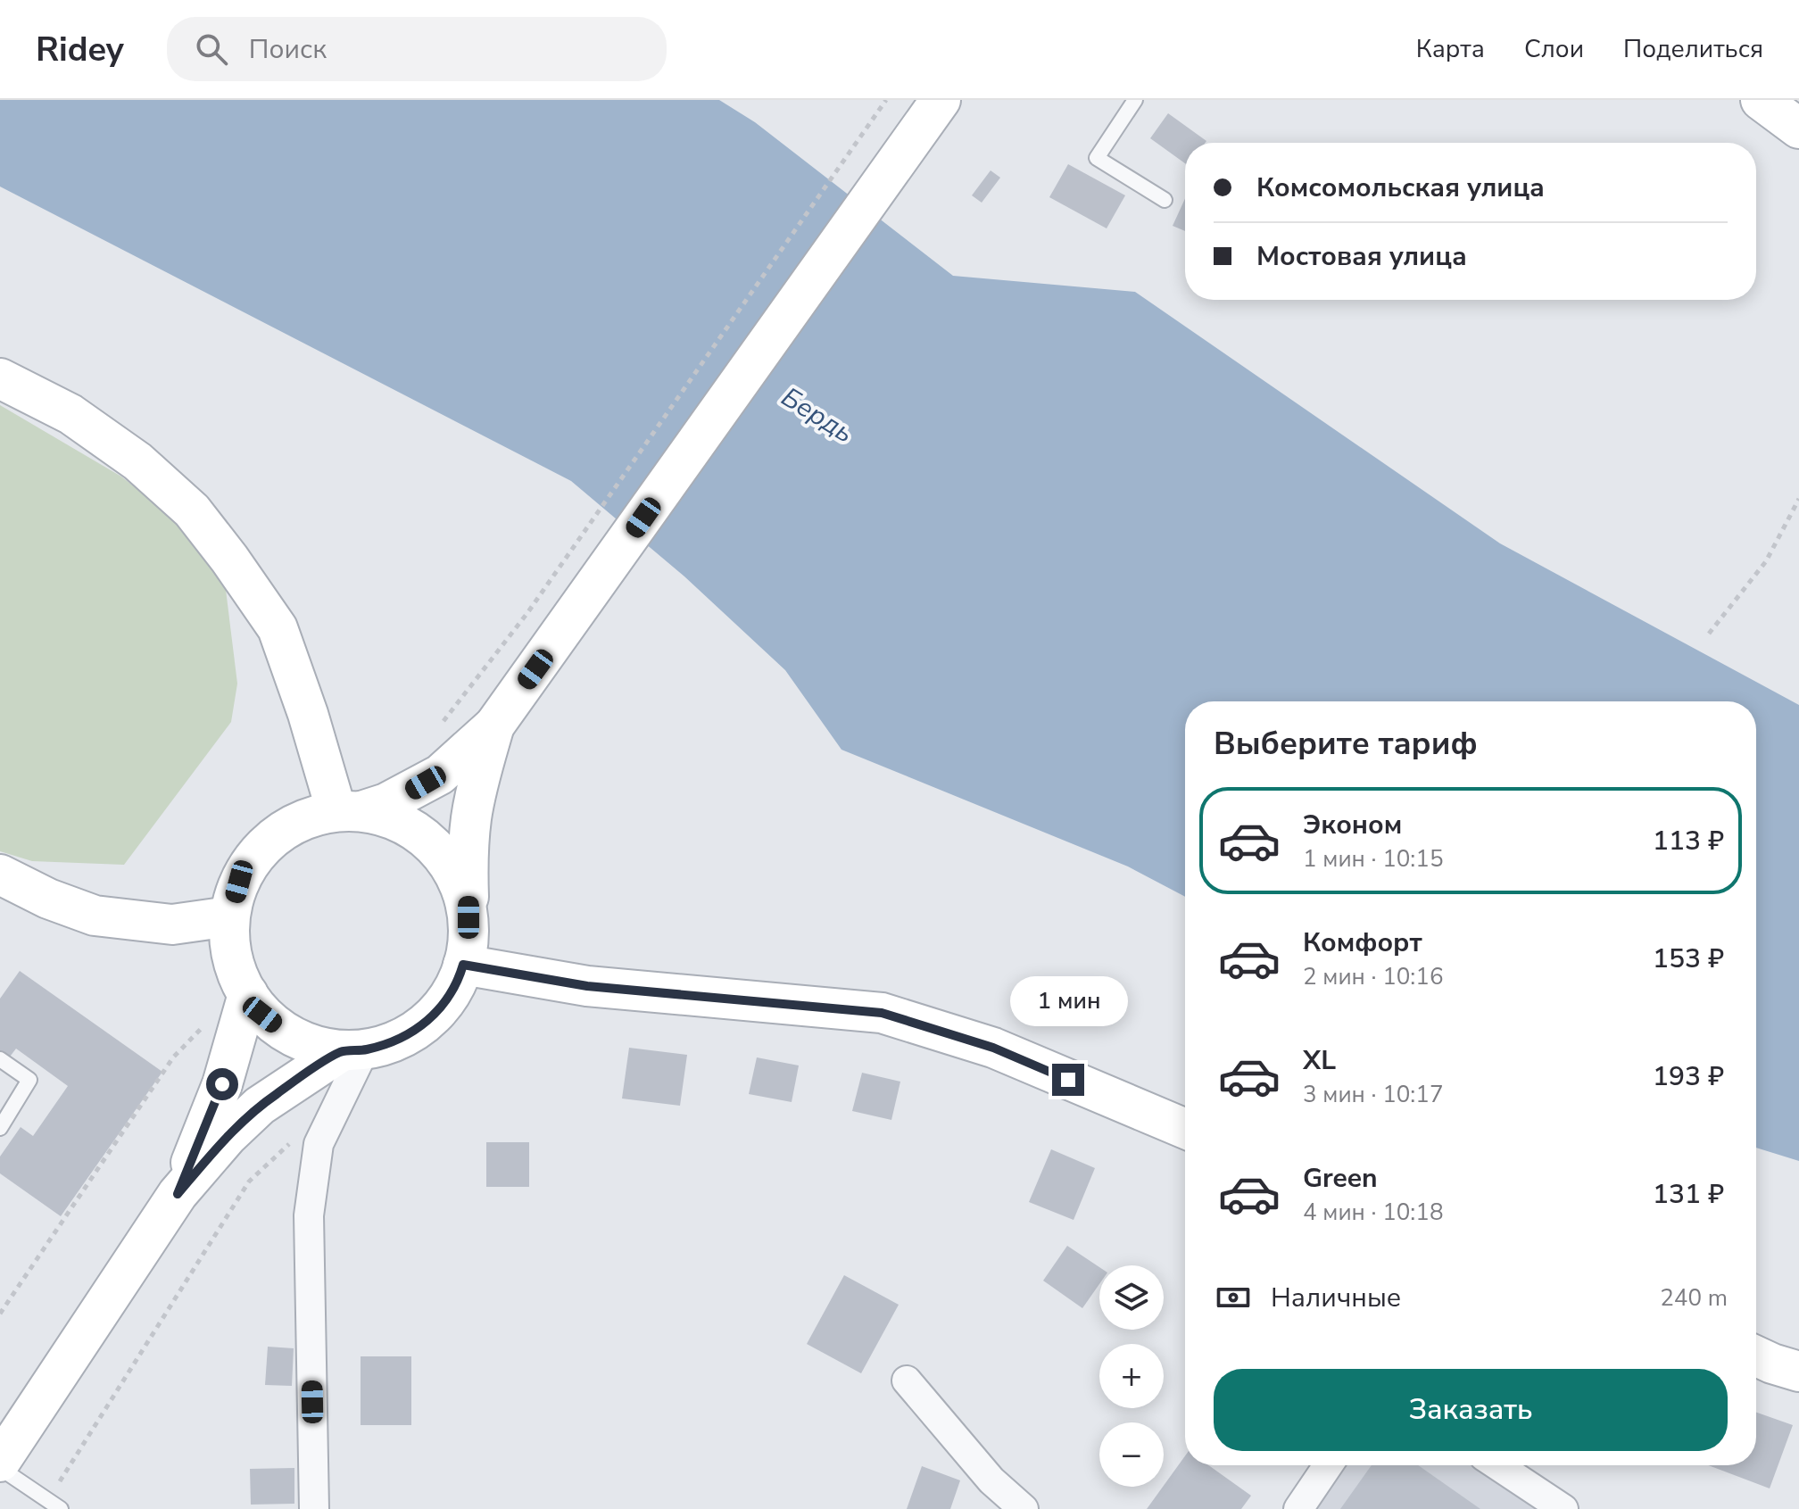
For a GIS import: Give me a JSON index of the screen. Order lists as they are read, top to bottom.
{
  "water": ["Бердь"],
  "page": {
    "header": "Ridey",
    "search": "Поиск",
    "nav": ["Карта", "Слои", "Поделиться"],
    "banner": ["Комсомольская улица", "Мостовая улица"],
    "heading": "Выберите тариф",
    "list": [
      {
        "name": "Эконом",
        "note": "1 мин · 10:15",
        "value": "113 ₽"
      },
      {
        "name": "Комфорт",
        "note": "2 мин · 10:16",
        "value": "153 ₽"
      },
      {
        "name": "XL",
        "note": "3 мин · 10:17",
        "value": "193 ₽"
      },
      {
        "name": "Green",
        "note": "4 мин · 10:18",
        "value": "131 ₽"
      }
    ],
    "bubble": "1 мин",
    "pay": ["Наличные", "240 m"],
    "map_buttons": ["+", "−"],
    "buttons": "Заказать"
  }
}
